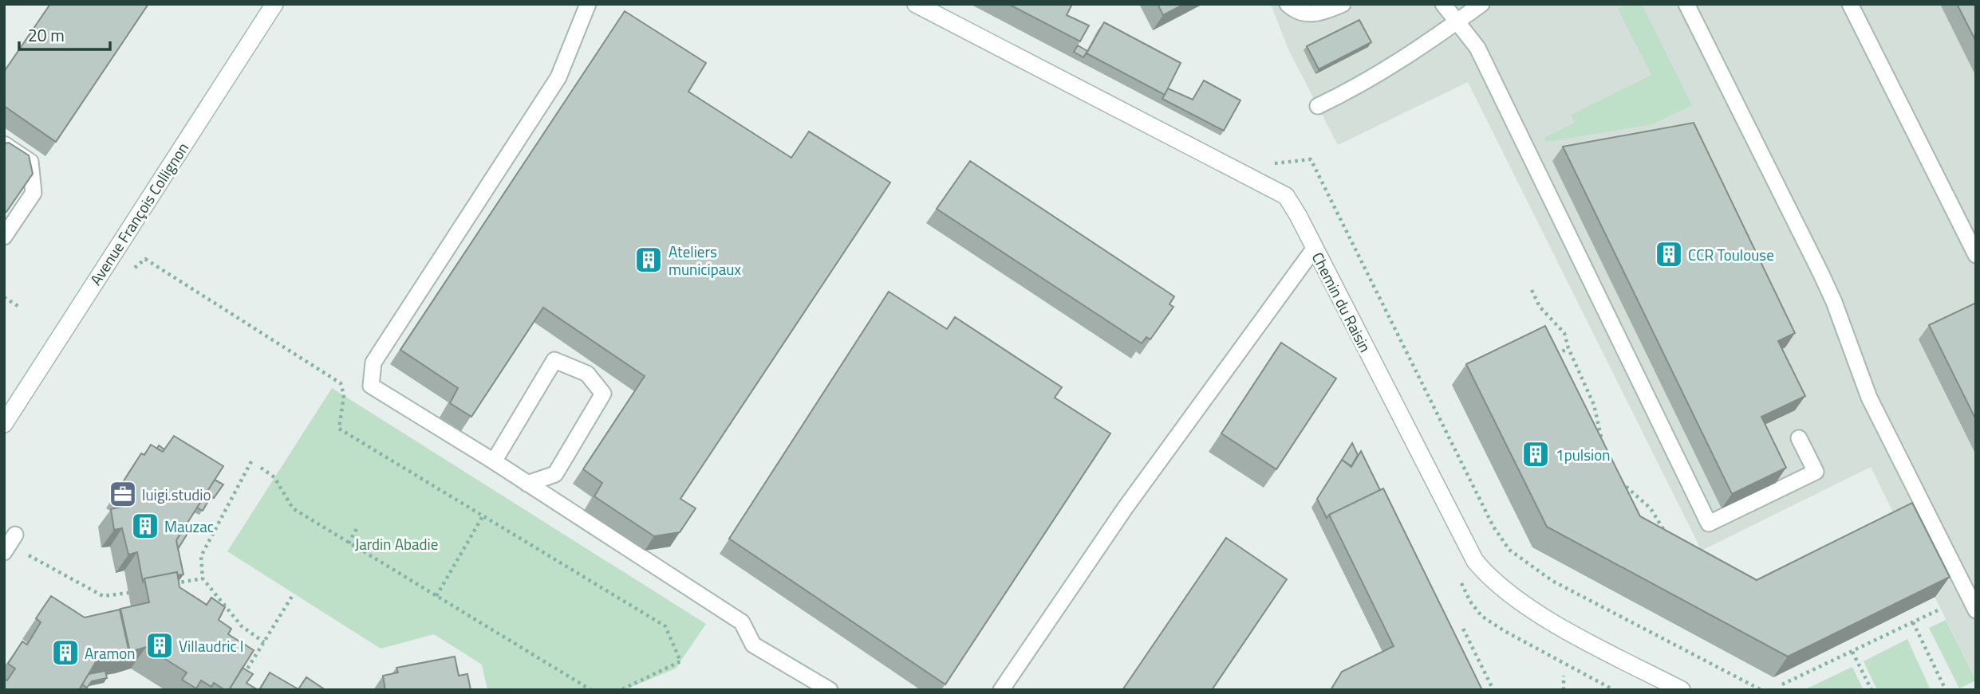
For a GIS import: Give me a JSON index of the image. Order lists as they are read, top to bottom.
{
  "streets": {
    "street": ["Avenue François Collignon", "Chemin du Raisin"]
  },
  "parks": ["Jardin Abadie"],
  "places": {
    "building": [
      "CCR Toulouse",
      "Ateliers municipaux",
      "1pulsion",
      "Mauzac",
      "Villaudric I",
      "Aramon"
    ],
    "office": ["luigi.studio"]
  },
  "scale_bar": "20 m"
}
